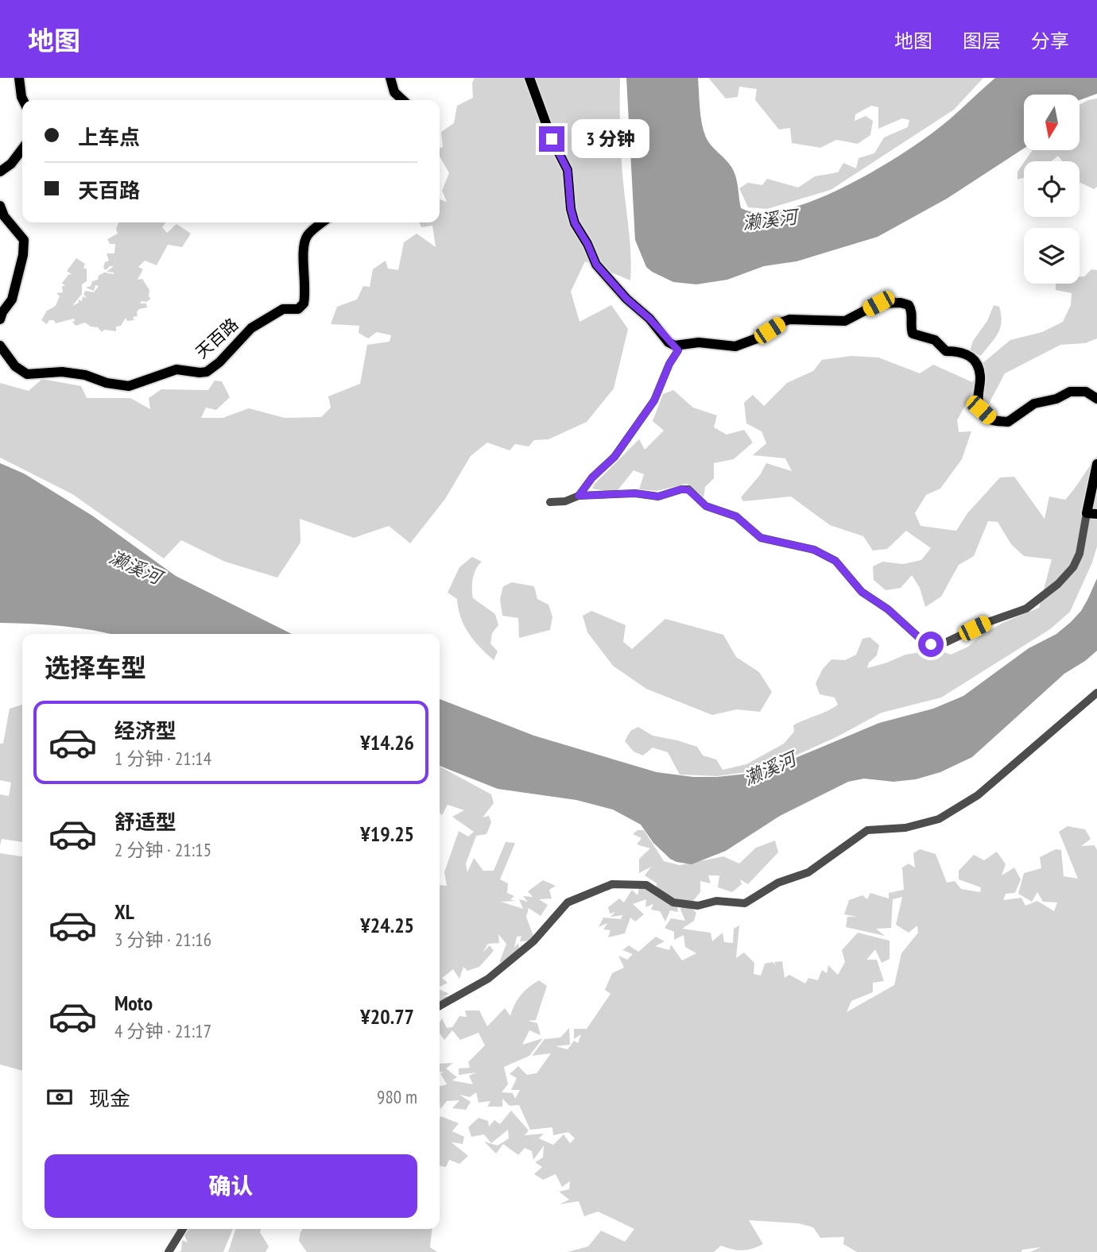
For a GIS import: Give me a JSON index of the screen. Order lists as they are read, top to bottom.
{
  "streets": {
    "main road": ["天百路"]
  },
  "water": ["濑溪河"],
  "north": "bottom",
  "page": {
    "header": "地图",
    "nav": ["地图", "图层", "分享"],
    "banner": ["上车点", "天百路"],
    "bubble": "3 分钟",
    "heading": "选择车型",
    "list": [
      {
        "name": "经济型",
        "note": "1 分钟 · 21:14",
        "value": "¥14.26"
      },
      {
        "name": "舒适型",
        "note": "2 分钟 · 21:15",
        "value": "¥19.25"
      },
      {
        "name": "XL",
        "note": "3 分钟 · 21:16",
        "value": "¥24.25"
      },
      {
        "name": "Moto",
        "note": "4 分钟 · 21:17",
        "value": "¥20.77"
      }
    ],
    "pay": ["现金", "980 m"],
    "buttons": "确认"
  }
}
